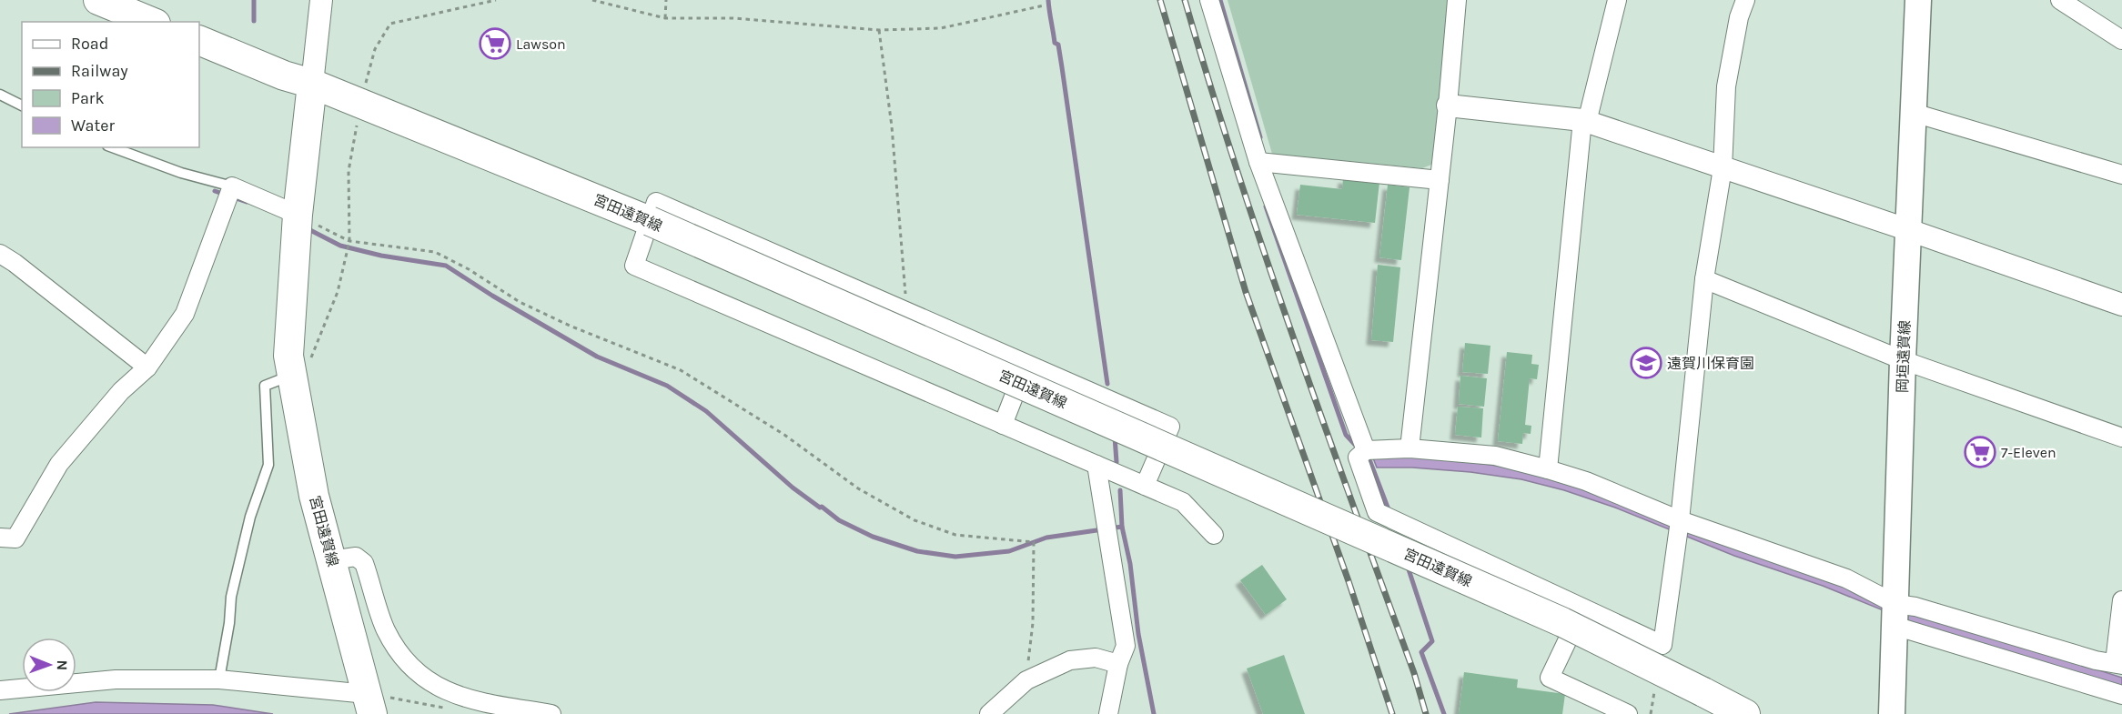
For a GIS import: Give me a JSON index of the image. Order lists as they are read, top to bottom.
{
  "streets": {
    "main road": ["宮田遠賀線", "岡垣遠賀線"]
  },
  "places": {
    "supermarket": ["Lawson", "7-Eleven"],
    "school or university": ["遠賀川保育園"]
  },
  "legend": [
    "Road",
    "Railway",
    "Park",
    "Water"
  ],
  "north": "right"
}
